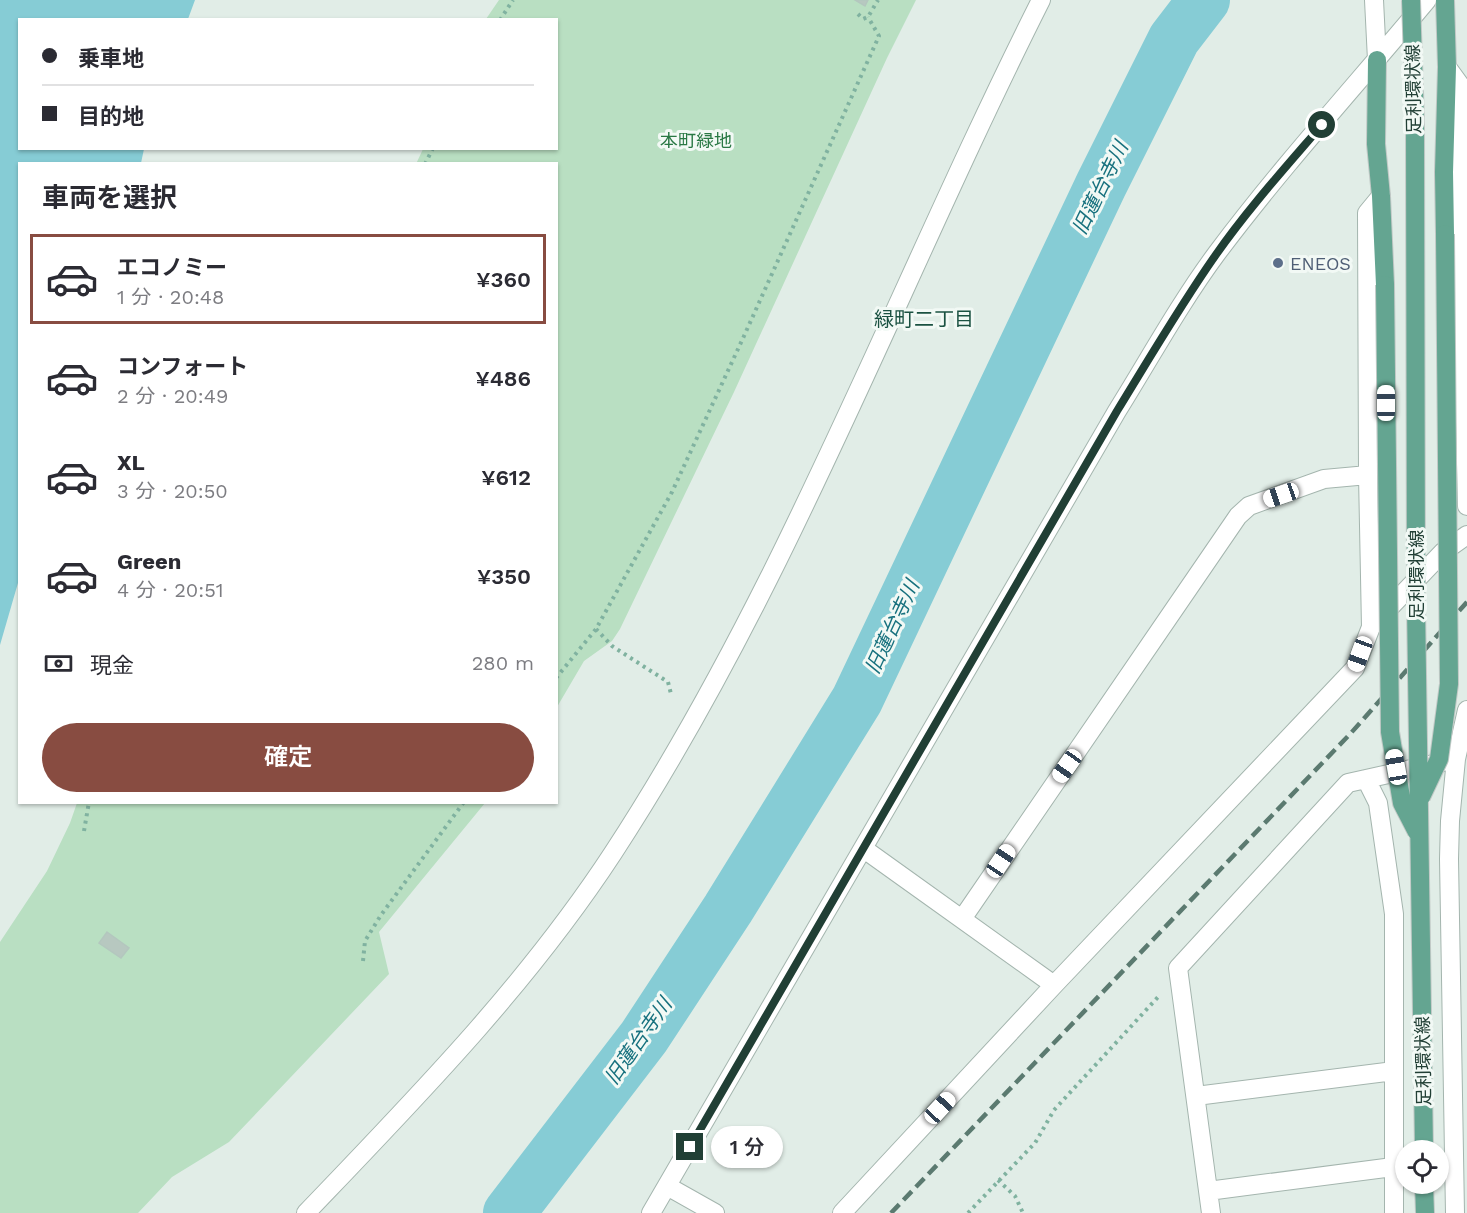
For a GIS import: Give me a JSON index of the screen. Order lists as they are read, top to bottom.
{
  "streets": {
    "main road": ["足利環状線"]
  },
  "districts": ["緑町二丁目"],
  "water": ["旧蓮台寺川"],
  "parks": ["本町緑地"],
  "places": ["ENEOS"],
  "page": {
    "banner": ["乗車地", "目的地"],
    "heading": "車両を選択",
    "list": [
      {
        "name": "エコノミー",
        "note": "1 分 · 20:48",
        "value": "¥360"
      },
      {
        "name": "コンフォート",
        "note": "2 分 · 20:49",
        "value": "¥486"
      },
      {
        "name": "XL",
        "note": "3 分 · 20:50",
        "value": "¥612"
      },
      {
        "name": "Green",
        "note": "4 分 · 20:51",
        "value": "¥350"
      }
    ],
    "pay": ["現金", "280 m"],
    "buttons": "確定",
    "bubble": "1 分"
  }
}
